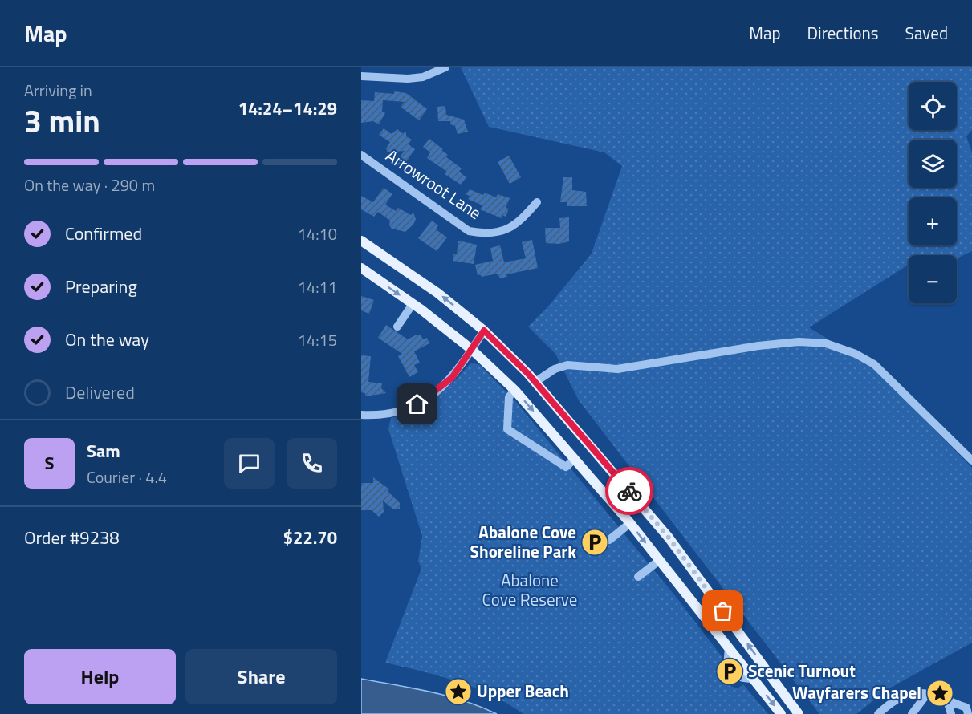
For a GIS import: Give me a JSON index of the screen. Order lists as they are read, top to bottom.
{
  "streets": {
    "street": ["Arrowroot Lane"]
  },
  "parks": ["Abalone Cove Reserve"],
  "places": {
    "parking": ["Abalone Cove Shoreline Park", "Scenic Turnout"],
    "place": ["Upper Beach", "Wayfarers Chapel"]
  },
  "page": {
    "header": "Map",
    "nav": ["Map", "Directions", "Saved"],
    "heading": ["3 min", "Arriving in", "14:24–14:29"],
    "panel": [
      "Sam",
      "Courier · 4.4",
      "Order #9238",
      "$22.70"
    ],
    "map_buttons": ["+", "−"],
    "bar": "On the way · 290 m",
    "list": [
      ["Confirmed", "14:10"],
      ["Preparing", "14:11"],
      ["On the way", "14:15"],
      "Delivered"
    ],
    "round": "S",
    "buttons": ["Help", "Share"]
  }
}
